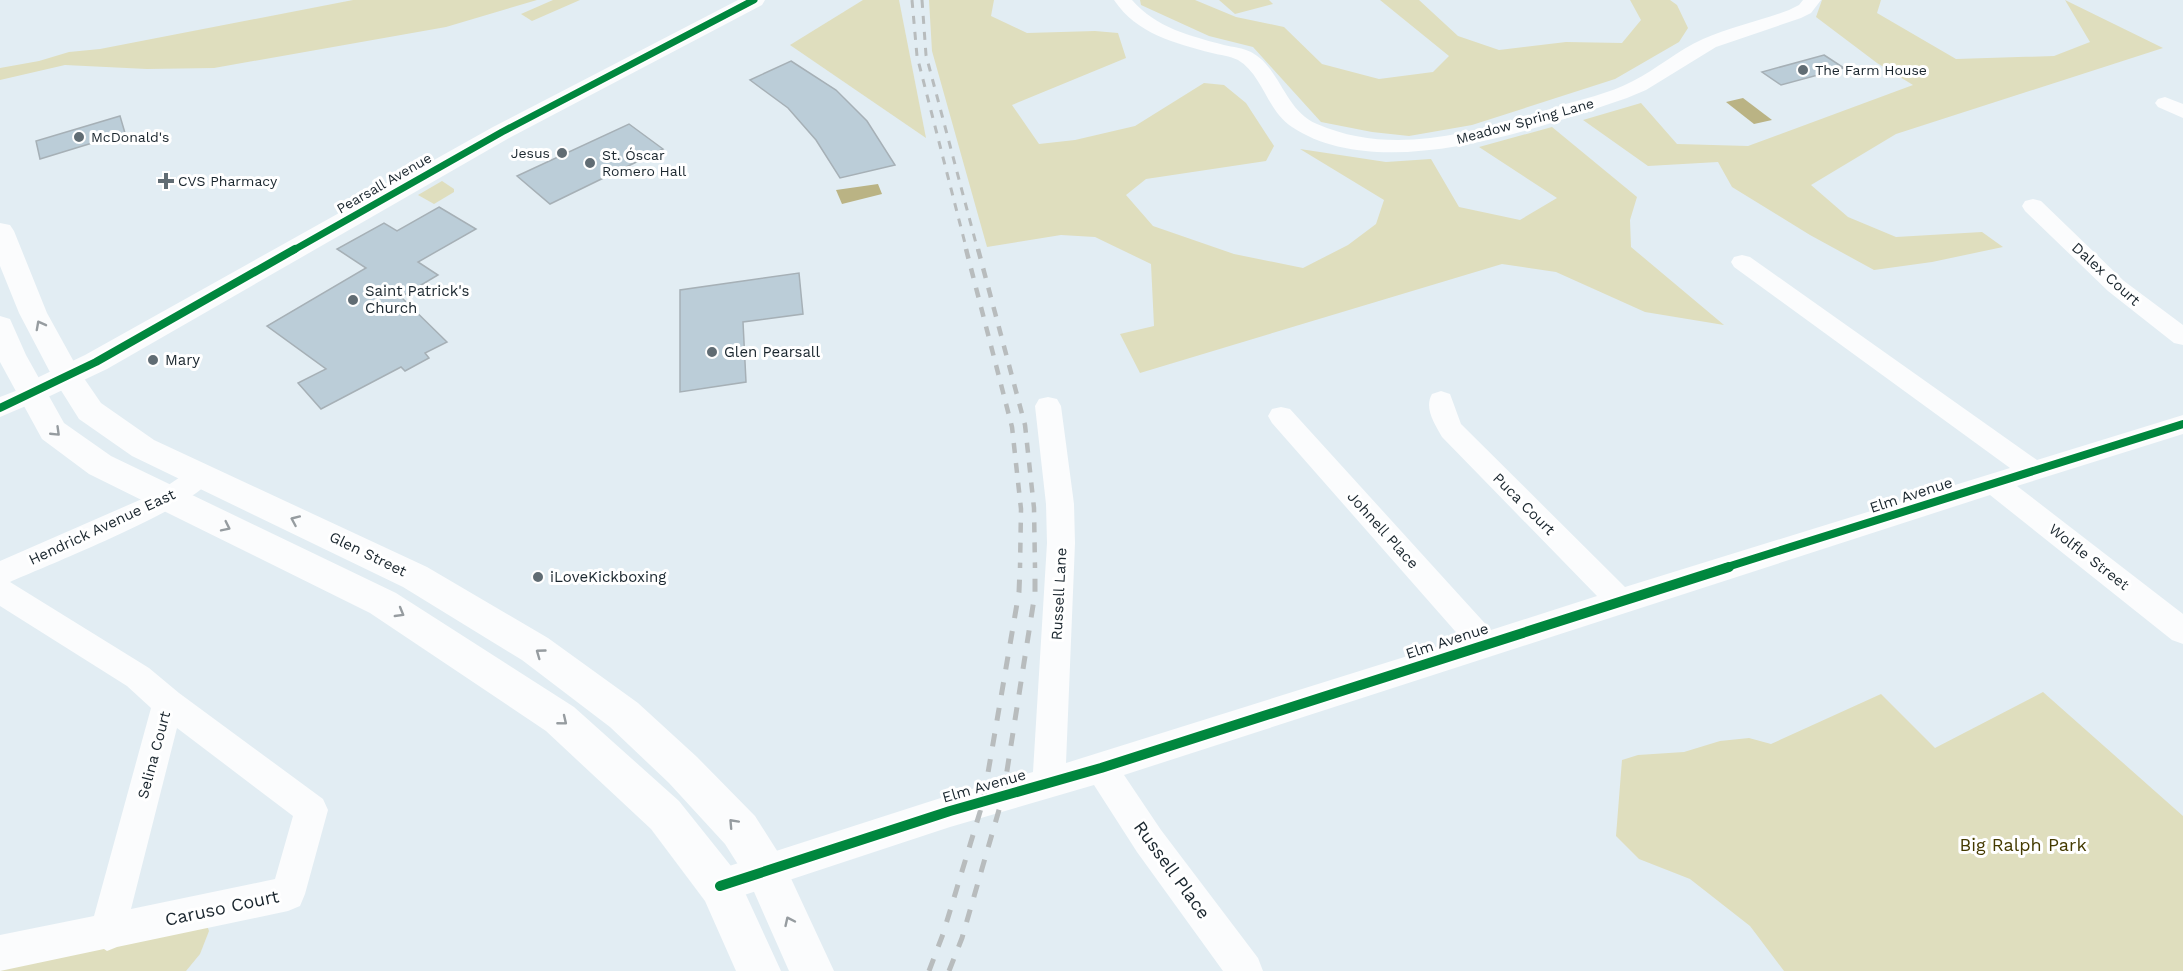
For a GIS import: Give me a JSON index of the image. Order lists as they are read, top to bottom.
{
  "streets": {
    "main road": ["Pearsall Avenue", "Glen Street"],
    "street": [
      "Meadow Spring Lane",
      "Dalex Court",
      "Elm Avenue",
      "Puca Court",
      "Hendrick Avenue East",
      "Johnell Place",
      "Wolfle Street",
      "Russell Lane",
      "Selina Court",
      "Russell Place",
      "Caruso Court"
    ]
  },
  "crossings": [
    ["Pearsall Avenue", "Glen Street"],
    ["Elm Avenue", "Puca Court"],
    ["Elm Avenue", "Johnell Place"],
    ["Elm Avenue", "Glen Street"],
    ["Elm Avenue", "Wolfle Street"],
    ["Elm Avenue", "Russell Lane"],
    ["Elm Avenue", "Russell Place"],
    ["Hendrick Avenue East", "Glen Street"],
    ["Selina Court", "Caruso Court"]
  ],
  "parks": ["Big Ralph Park"],
  "places": {
    "other": [
      "The Farm House",
      "McDonald's",
      "Jesus",
      "St. Óscar Romero Hall",
      "Saint Patrick's Church",
      "Glen Pearsall",
      "Mary",
      "iLoveKickboxing"
    ],
    "health": ["CVS Pharmacy"]
  }
}
